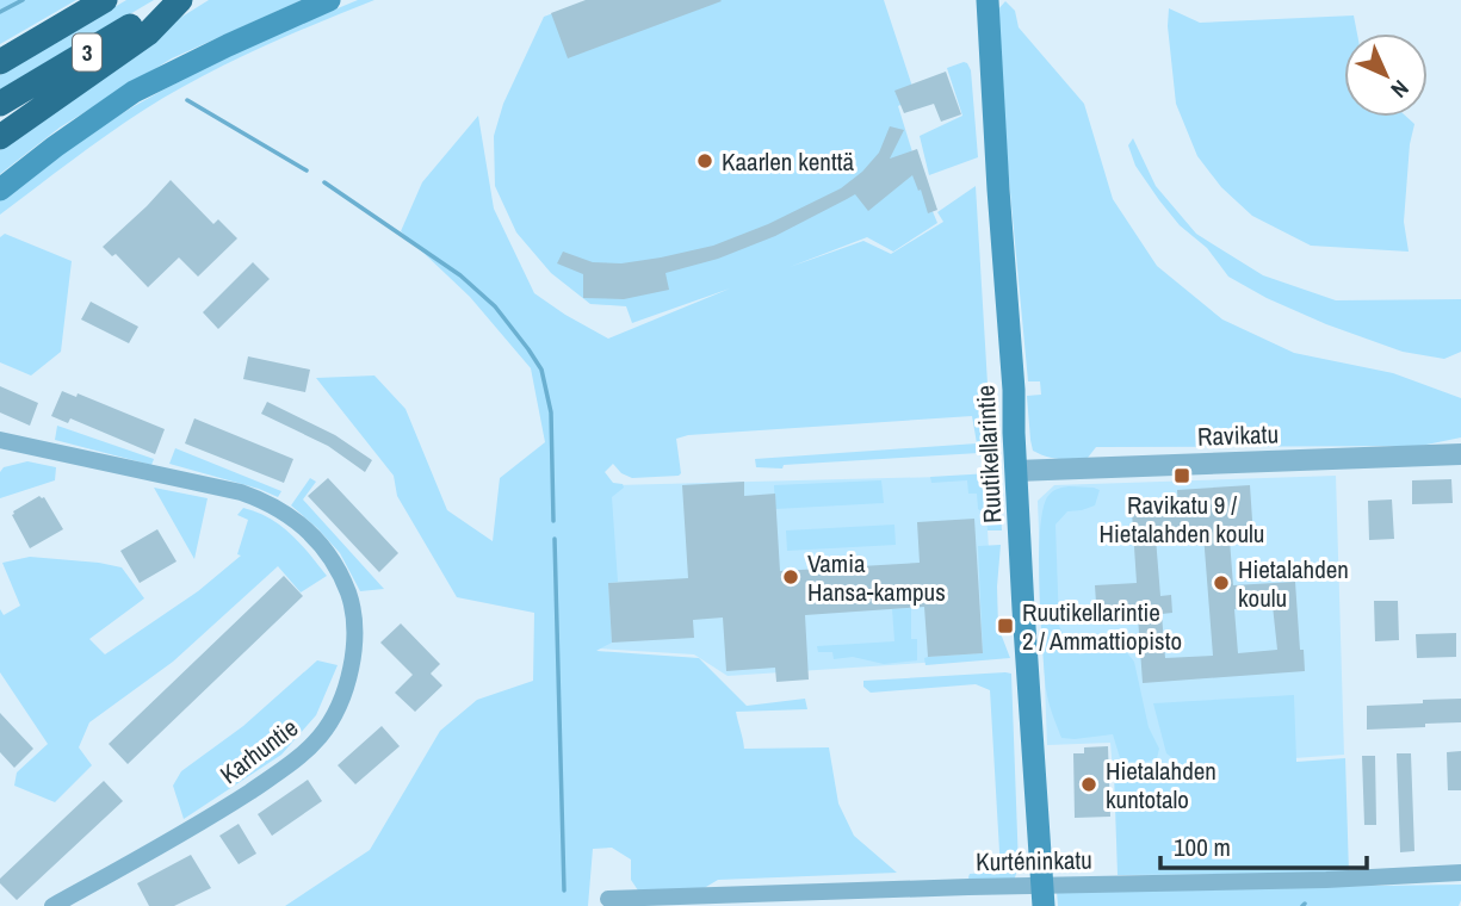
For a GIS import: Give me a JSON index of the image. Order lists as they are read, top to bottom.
{
  "streets": {
    "highway": ["3"],
    "main road": ["Ruutikellarintie"],
    "street": ["Ravikatu", "Karhuntie", "Kurténinkatu"]
  },
  "crossings": [
    ["Ravikatu", "Ruutikellarintie"],
    ["Ruutikellarintie", "Kurténinkatu"]
  ],
  "places": {
    "other": [
      "Kaarlen kenttä",
      "Vamia Hansa-kampus",
      "Hietalahden koulu",
      "Hietalahden kuntotalo"
    ],
    "transit": ["Ravikatu 9 / Hietalahden koulu", "Ruutikellarintie 2 / Ammattiopisto"]
  },
  "scale_bar": "100 m",
  "north": "bottom right"
}
